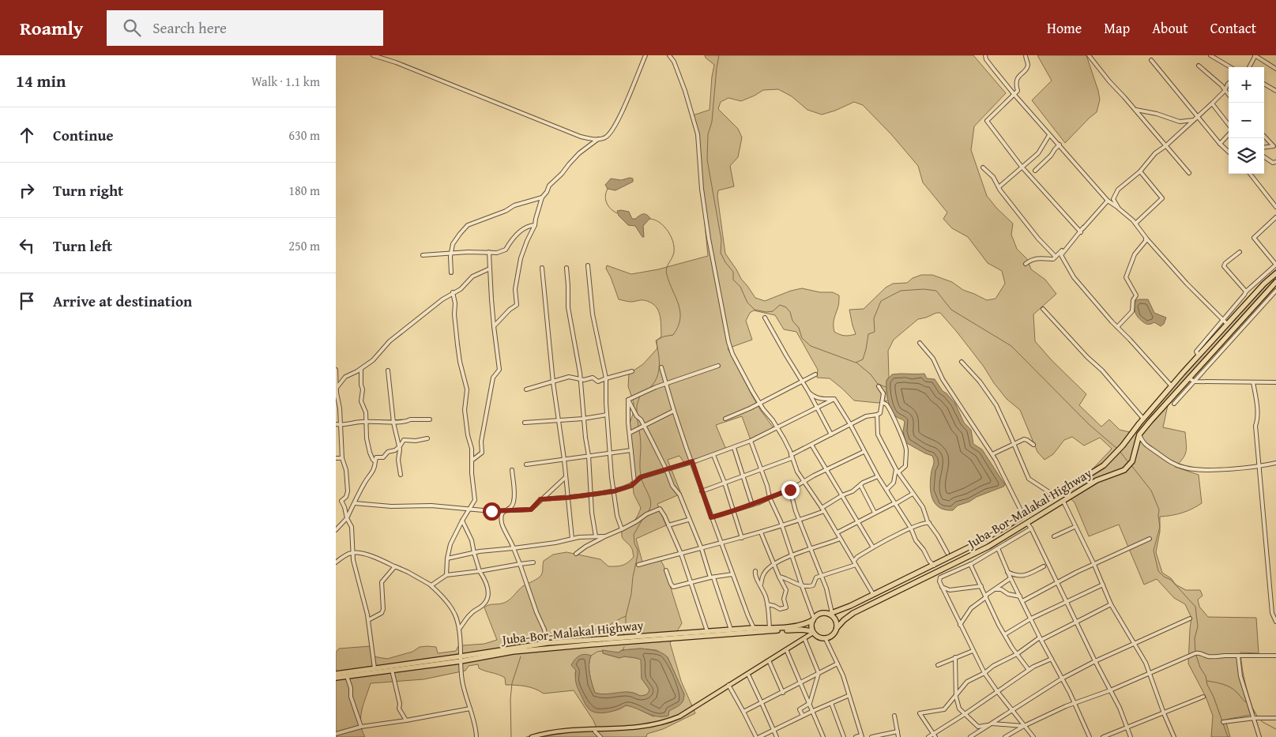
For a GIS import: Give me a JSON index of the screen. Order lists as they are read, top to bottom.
{
  "streets": {
    "highway": ["Juba-Bor-Malakal Highway"]
  },
  "page": {
    "header": "Roamly",
    "search": "Search here",
    "nav": [
      "Home",
      "Map",
      "About",
      "Contact"
    ],
    "heading": ["14 min", "Walk · 1.1 km"],
    "map_buttons": ["+", "−"],
    "list": [
      ["Continue", "630 m"],
      ["Turn right", "180 m"],
      ["Turn left", "250 m"],
      "Arrive at destination"
    ]
  }
}
